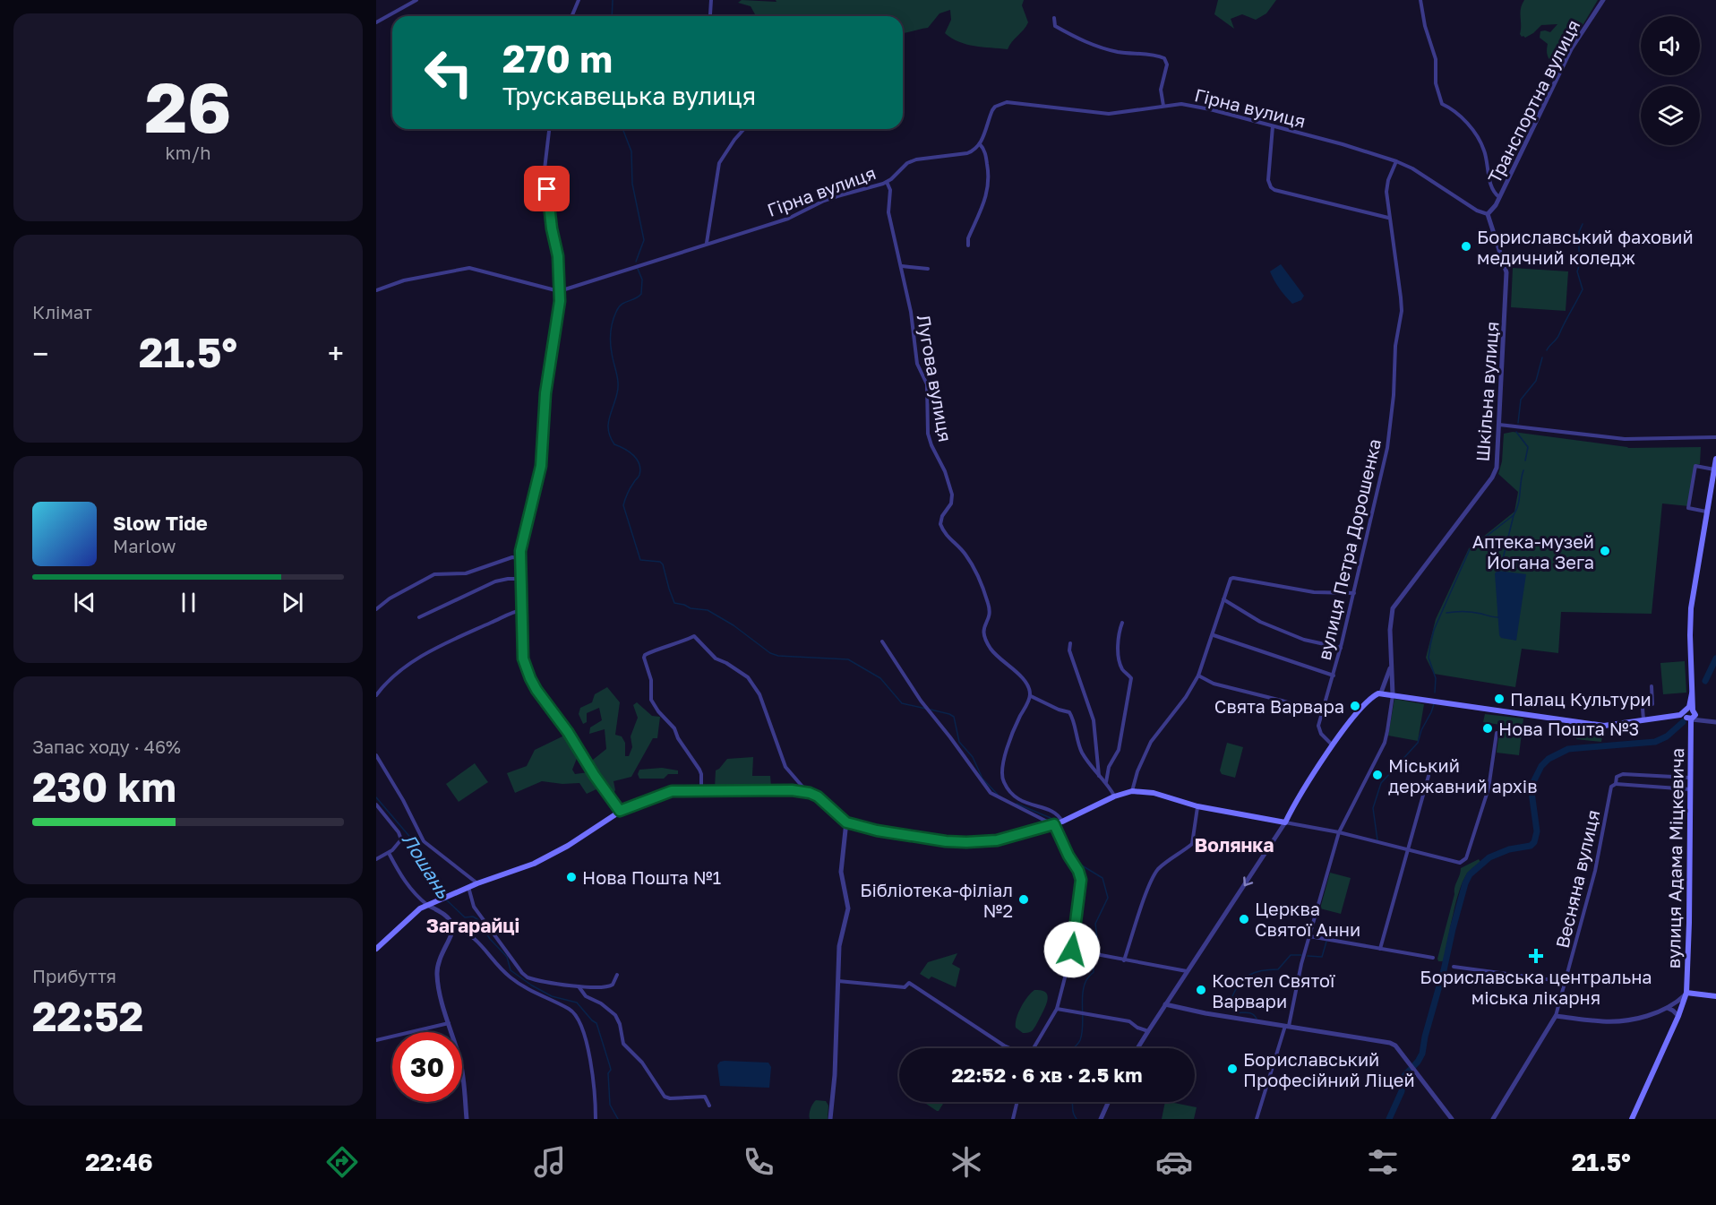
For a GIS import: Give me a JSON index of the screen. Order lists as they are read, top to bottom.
{
  "streets": {
    "main road": ["вулиця Адама Міцкевича"],
    "street": [
      "Транспортна вулиця",
      "Гірна вулиця",
      "Лугова вулиця",
      "Шкільна вулиця",
      "вулиця Петра Дорошенка",
      "Весняна вулиця"
    ]
  },
  "crossings": [
    ["Транспортна вулиця", "Гірна вулиця"],
    ["Транспортна вулиця", "Шкільна вулиця"],
    ["Гірна вулиця", "Лугова вулиця"],
    ["Гірна вулиця", "Шкільна вулиця"],
    ["Гірна вулиця", "вулиця Петра Дорошенка"]
  ],
  "districts": ["Волянка", "Загарайці"],
  "water": ["Лошань"],
  "places": {
    "other": [
      "Бориславський фаховий медичний коледж",
      "Аптека-музей Йогана Зега",
      "Палац Культури",
      "Свята Варвара",
      "Нова Пошта №3",
      "Міський державний архів",
      "Нова Пошта №1",
      "Бібліотека-філіал №2",
      "Церква Святої Анни",
      "Костел Святої Варвари",
      "Бориславський Професійний Ліцей"
    ],
    "health": ["Бориславська центральна міська лікарня"]
  },
  "page": {
    "tile": [
      ["26", "km/h"],
      "Клімат",
      ["Запас ходу · 46%", "230 km"],
      ["Прибуття", "22:52"]
    ],
    "turn": ["270 m", "Трускавецька вулиця"],
    "heat": ["−", "21.5°", "+"],
    "song": ["Slow Tide", "Marlow"],
    "limit": "30",
    "trip": "22:52 · 6 хв · 2.5 km",
    "tabs": ["22:46", "21.5°"]
  }
}
